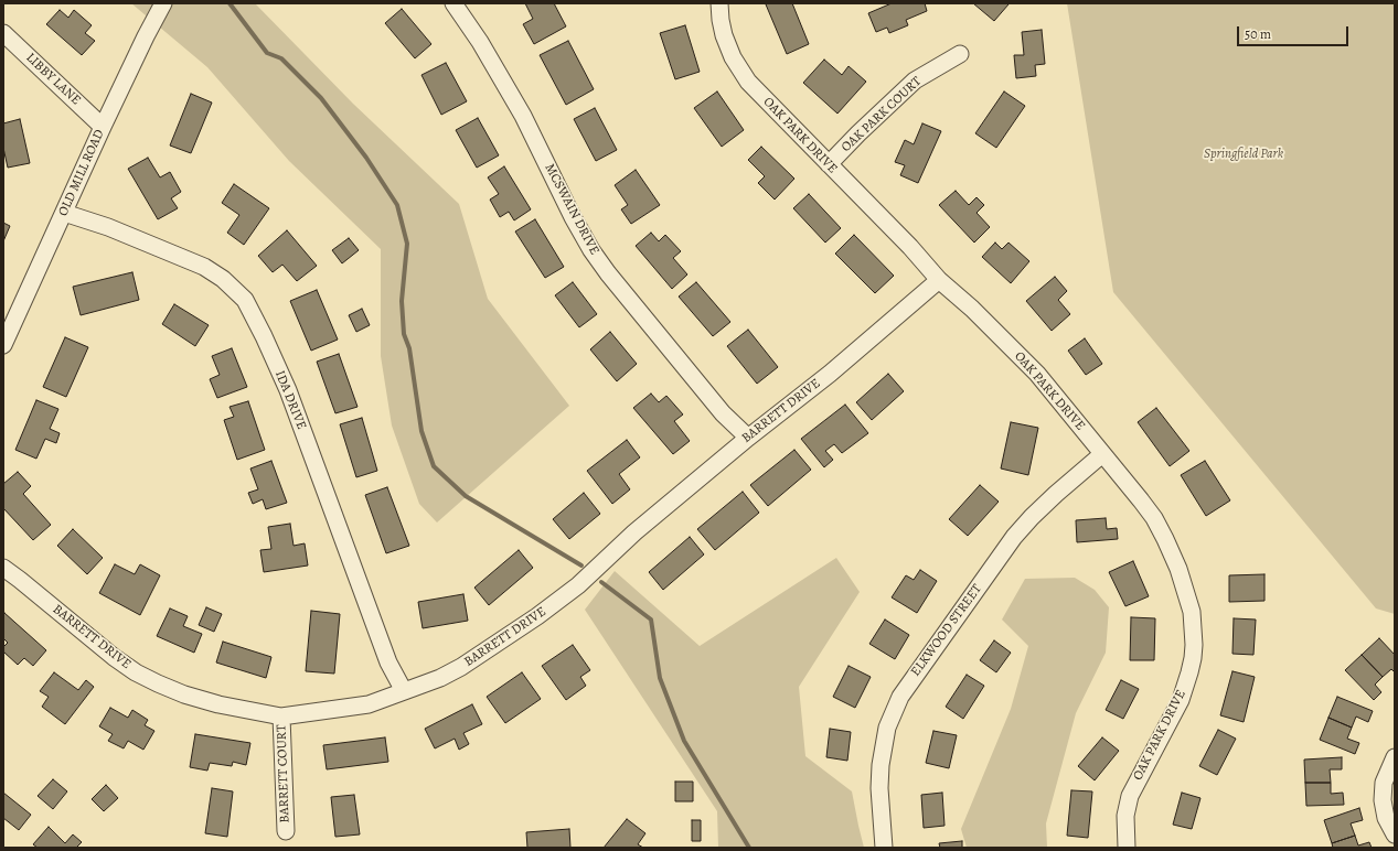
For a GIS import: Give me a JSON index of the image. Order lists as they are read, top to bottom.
{
  "streets": {
    "street": [
      "LIBBY LANE",
      "OAK PARK COURT",
      "OAK PARK DRIVE",
      "OLD MILL ROAD",
      "MCSWAIN DRIVE",
      "IDA DRIVE",
      "BARRETT DRIVE",
      "ELKWOOD STREET",
      "BARRETT COURT"
    ]
  },
  "crossings": [
    ["LIBBY LANE", "OLD MILL ROAD"],
    ["OAK PARK COURT", "OAK PARK DRIVE"],
    ["OAK PARK DRIVE", "BARRETT DRIVE"],
    ["OAK PARK DRIVE", "ELKWOOD STREET"],
    ["OLD MILL ROAD", "IDA DRIVE"],
    ["MCSWAIN DRIVE", "BARRETT DRIVE"],
    ["IDA DRIVE", "BARRETT DRIVE"],
    ["BARRETT DRIVE", "BARRETT COURT"]
  ],
  "parks": ["Springfield Park"],
  "scale_bar": "50 m"
}
